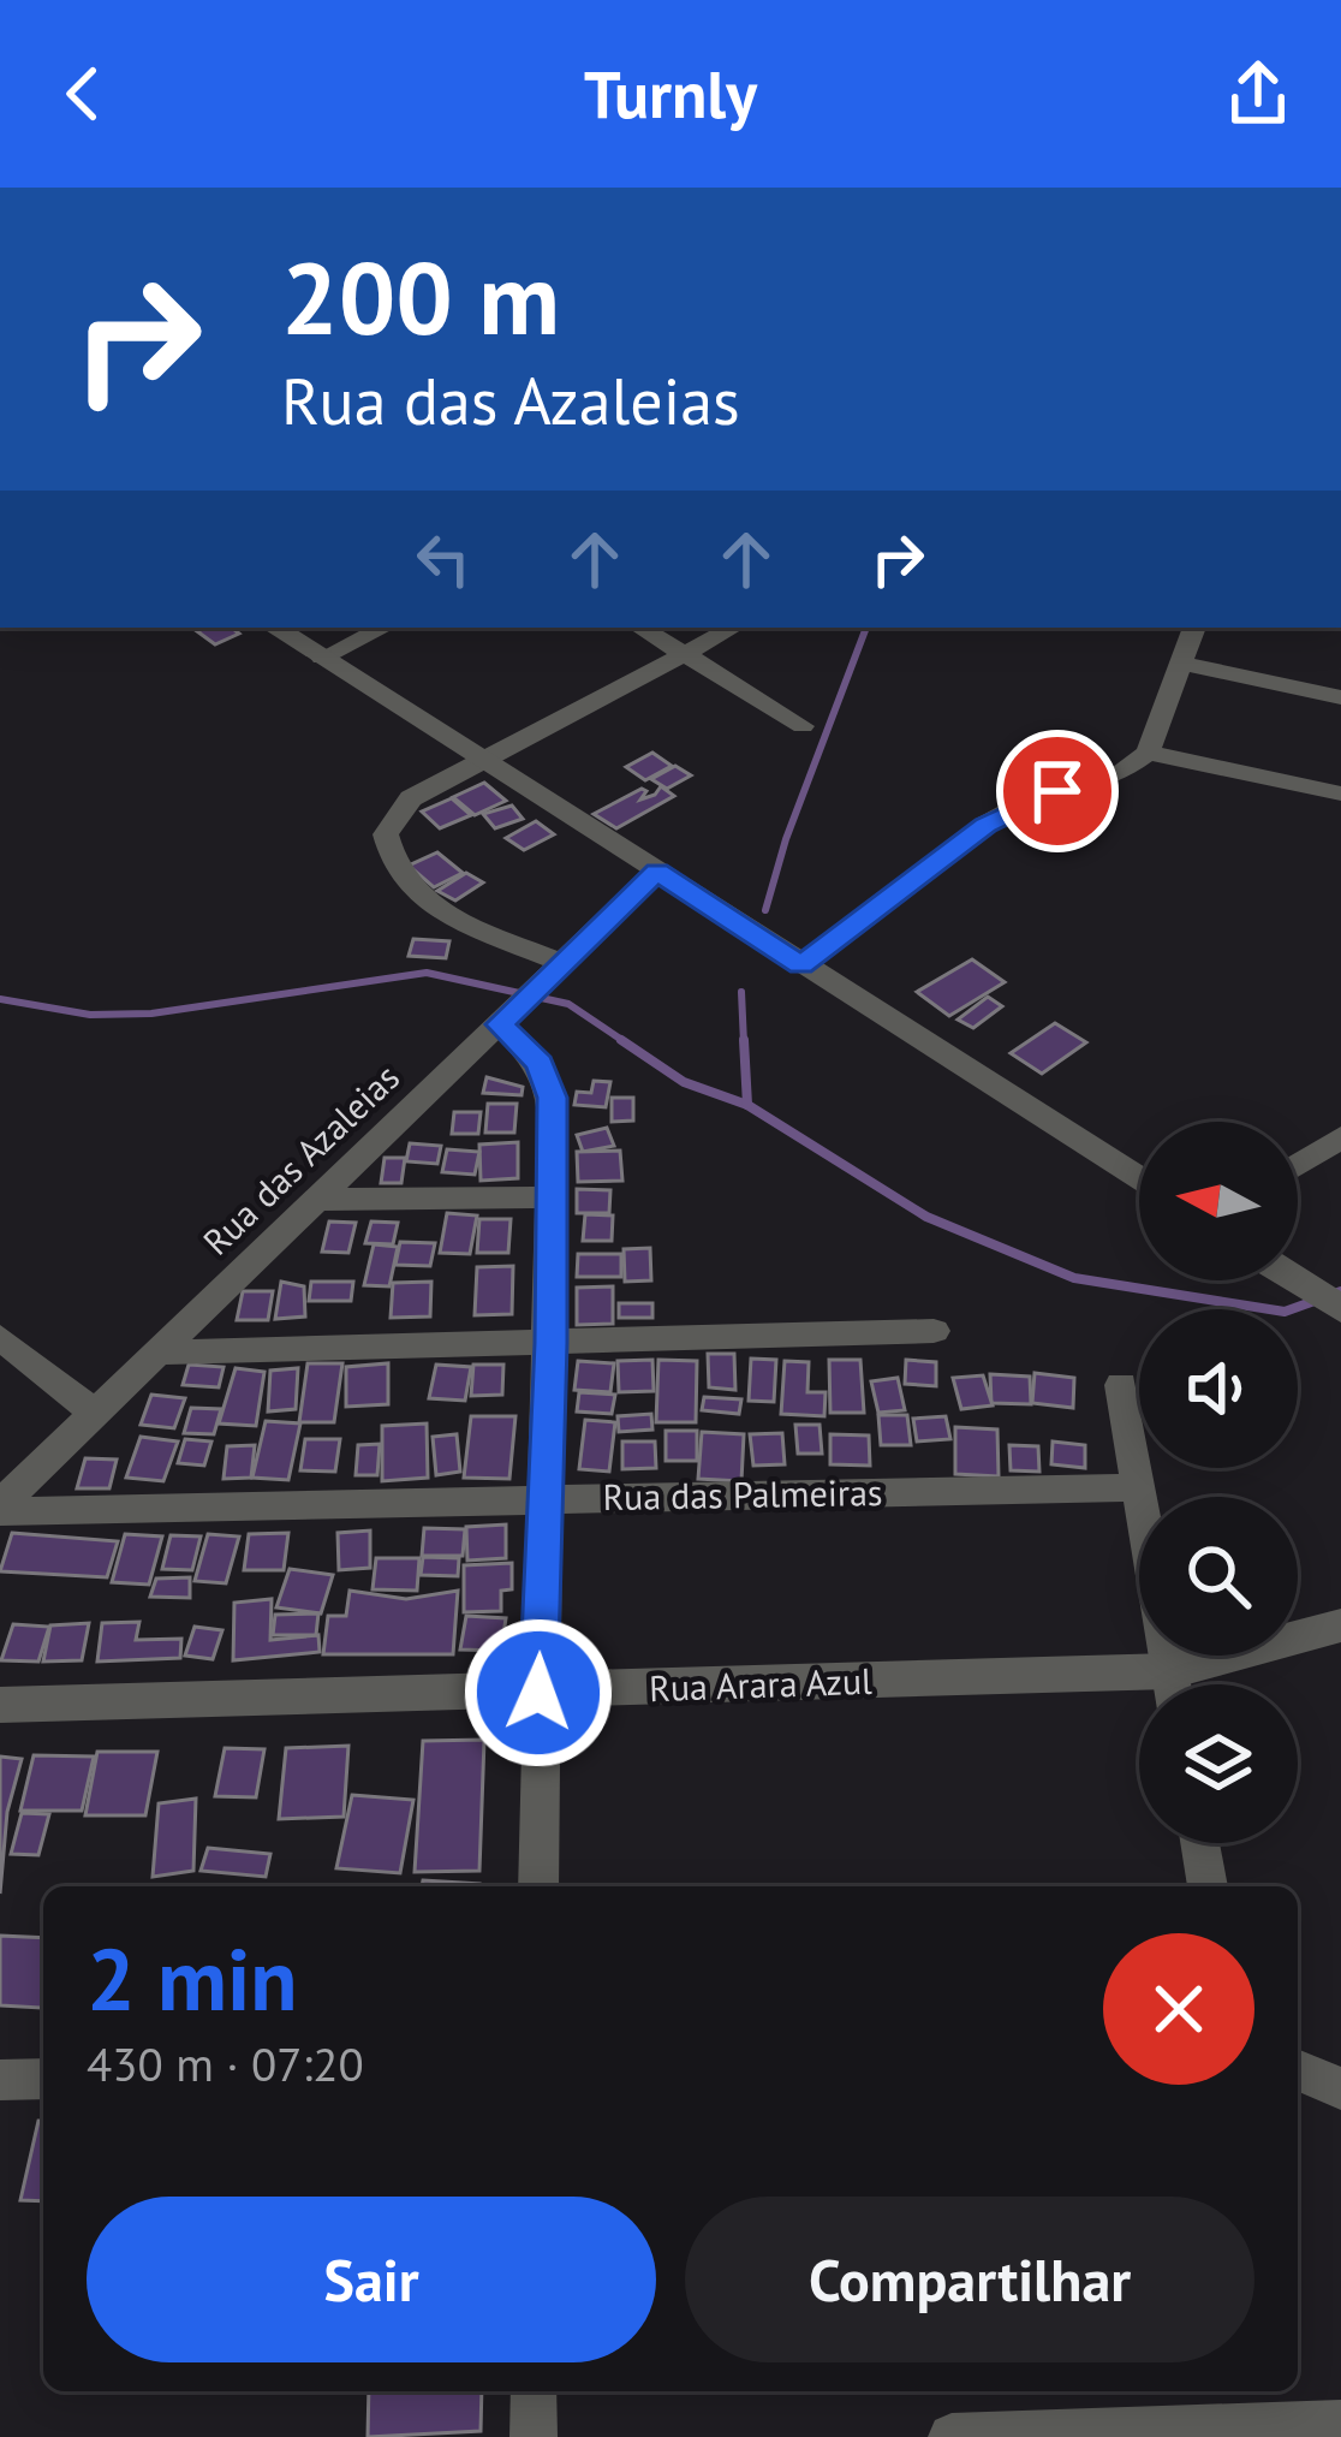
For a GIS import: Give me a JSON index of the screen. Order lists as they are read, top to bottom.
{
  "streets": {
    "street": ["Rua das Azaleias", "Rua das Palmeiras", "Rua Arara Azul"]
  },
  "crossings": [
    ["Rua das Azaleias", "Rua das Palmeiras"]
  ],
  "north": "left",
  "page": {
    "header": "Turnly",
    "turn": ["200 m", "Rua das Azaleias"],
    "heading": ["2 min", "430 m · 07:20"],
    "buttons": ["Sair", "Compartilhar"]
  }
}
